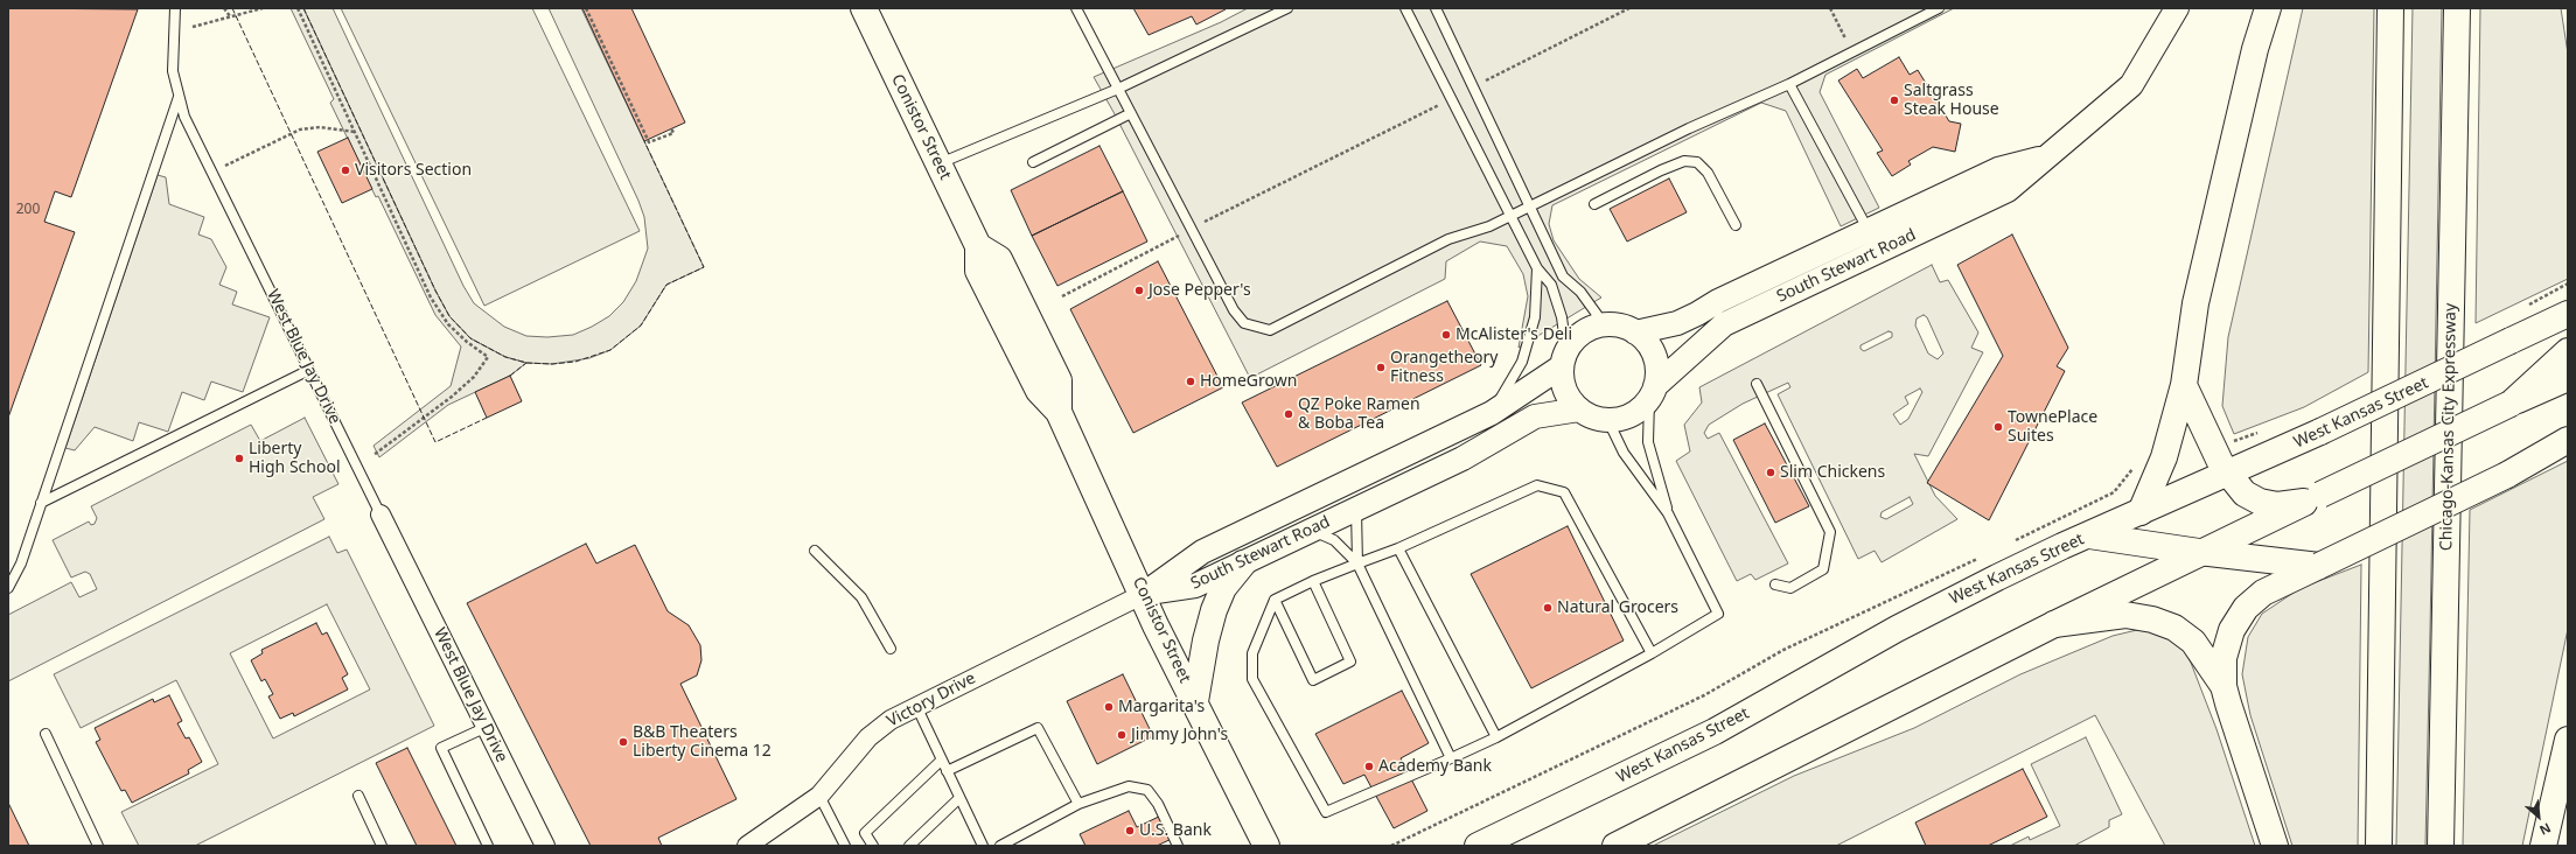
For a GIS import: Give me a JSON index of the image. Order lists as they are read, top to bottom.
{
  "streets": {
    "main road": ["Conistor Street", "West Kansas Street", "Chicago-Kansas City Expressway"],
    "street": ["South Stewart Road", "West Blue Jay Drive", "Victory Drive"]
  },
  "crossings": [
    ["Conistor Street", "South Stewart Road"],
    ["Conistor Street", "Victory Drive"],
    ["South Stewart Road", "Victory Drive"]
  ],
  "places": [
    "Saltgrass Steak House",
    "Visitors Section",
    "Jose Pepper's",
    "McAlister's Deli",
    "Orangetheory Fitness",
    "HomeGrown",
    "QZ Poke Ramen & Boba Tea",
    "TownePlace Suites",
    "Liberty High School",
    "Slim Chickens",
    "Natural Grocers",
    "Margarita's",
    "Jimmy John's",
    "B&B Theaters Liberty Cinema 12",
    "Academy Bank",
    "U.S. Bank"
  ],
  "house_numbers": ["200"],
  "north": "bottom right"
}
